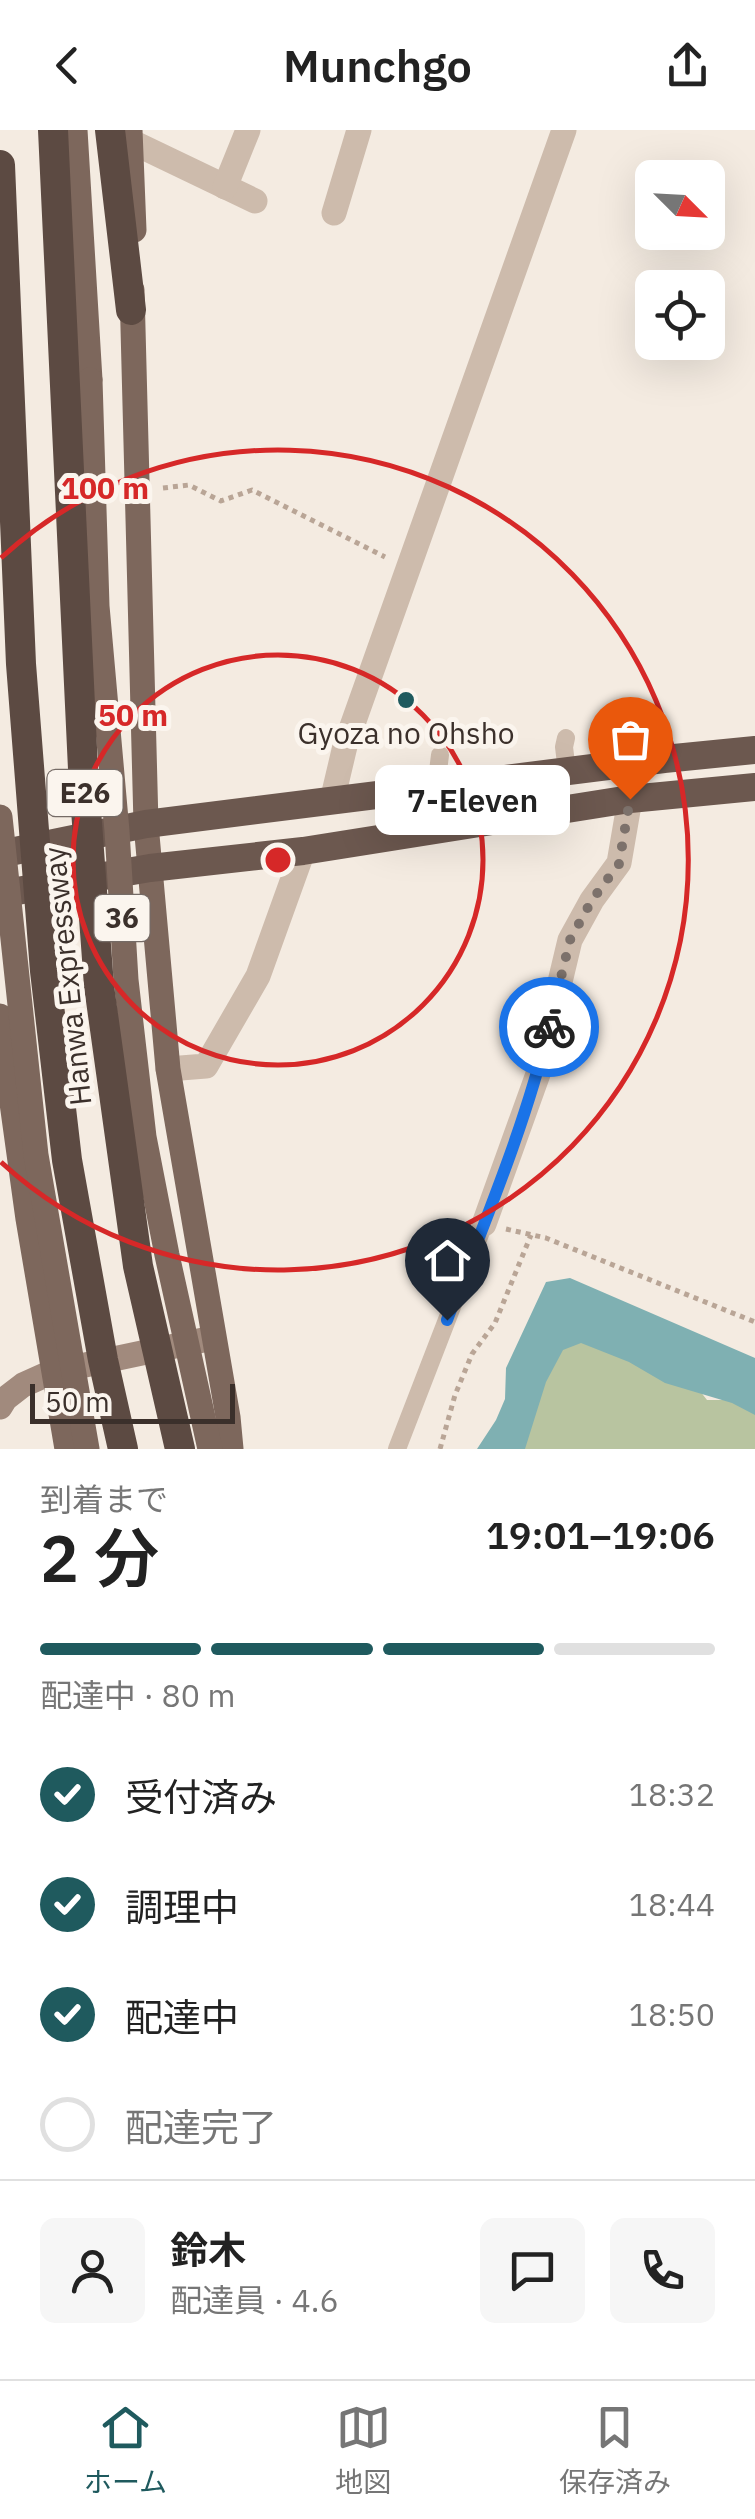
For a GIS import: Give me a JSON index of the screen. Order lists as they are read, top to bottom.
{
  "streets": {
    "highway": ["E26", "Hanwa Expressway"],
    "main road": ["36"]
  },
  "places": ["Gyoza no Ohsho", "7-Eleven"],
  "scale_bar": "50 m",
  "north": "bottom right",
  "page": {
    "header": "Munchgo",
    "bubble": "7-Eleven",
    "scale": "50 m",
    "heading": ["2 分", "到着まで", "19:01–19:06"],
    "panel": ["鈴木", "配達員 · 4.6"],
    "bar": "配達中 · 80 m",
    "list": [
      ["受付済み", "18:32"],
      ["調理中", "18:44"],
      ["配達中", "18:50"],
      "配達完了"
    ],
    "tabs": ["ホーム", "地図", "保存済み"]
  },
  "rings": ["100 m", "50 m"]
}
